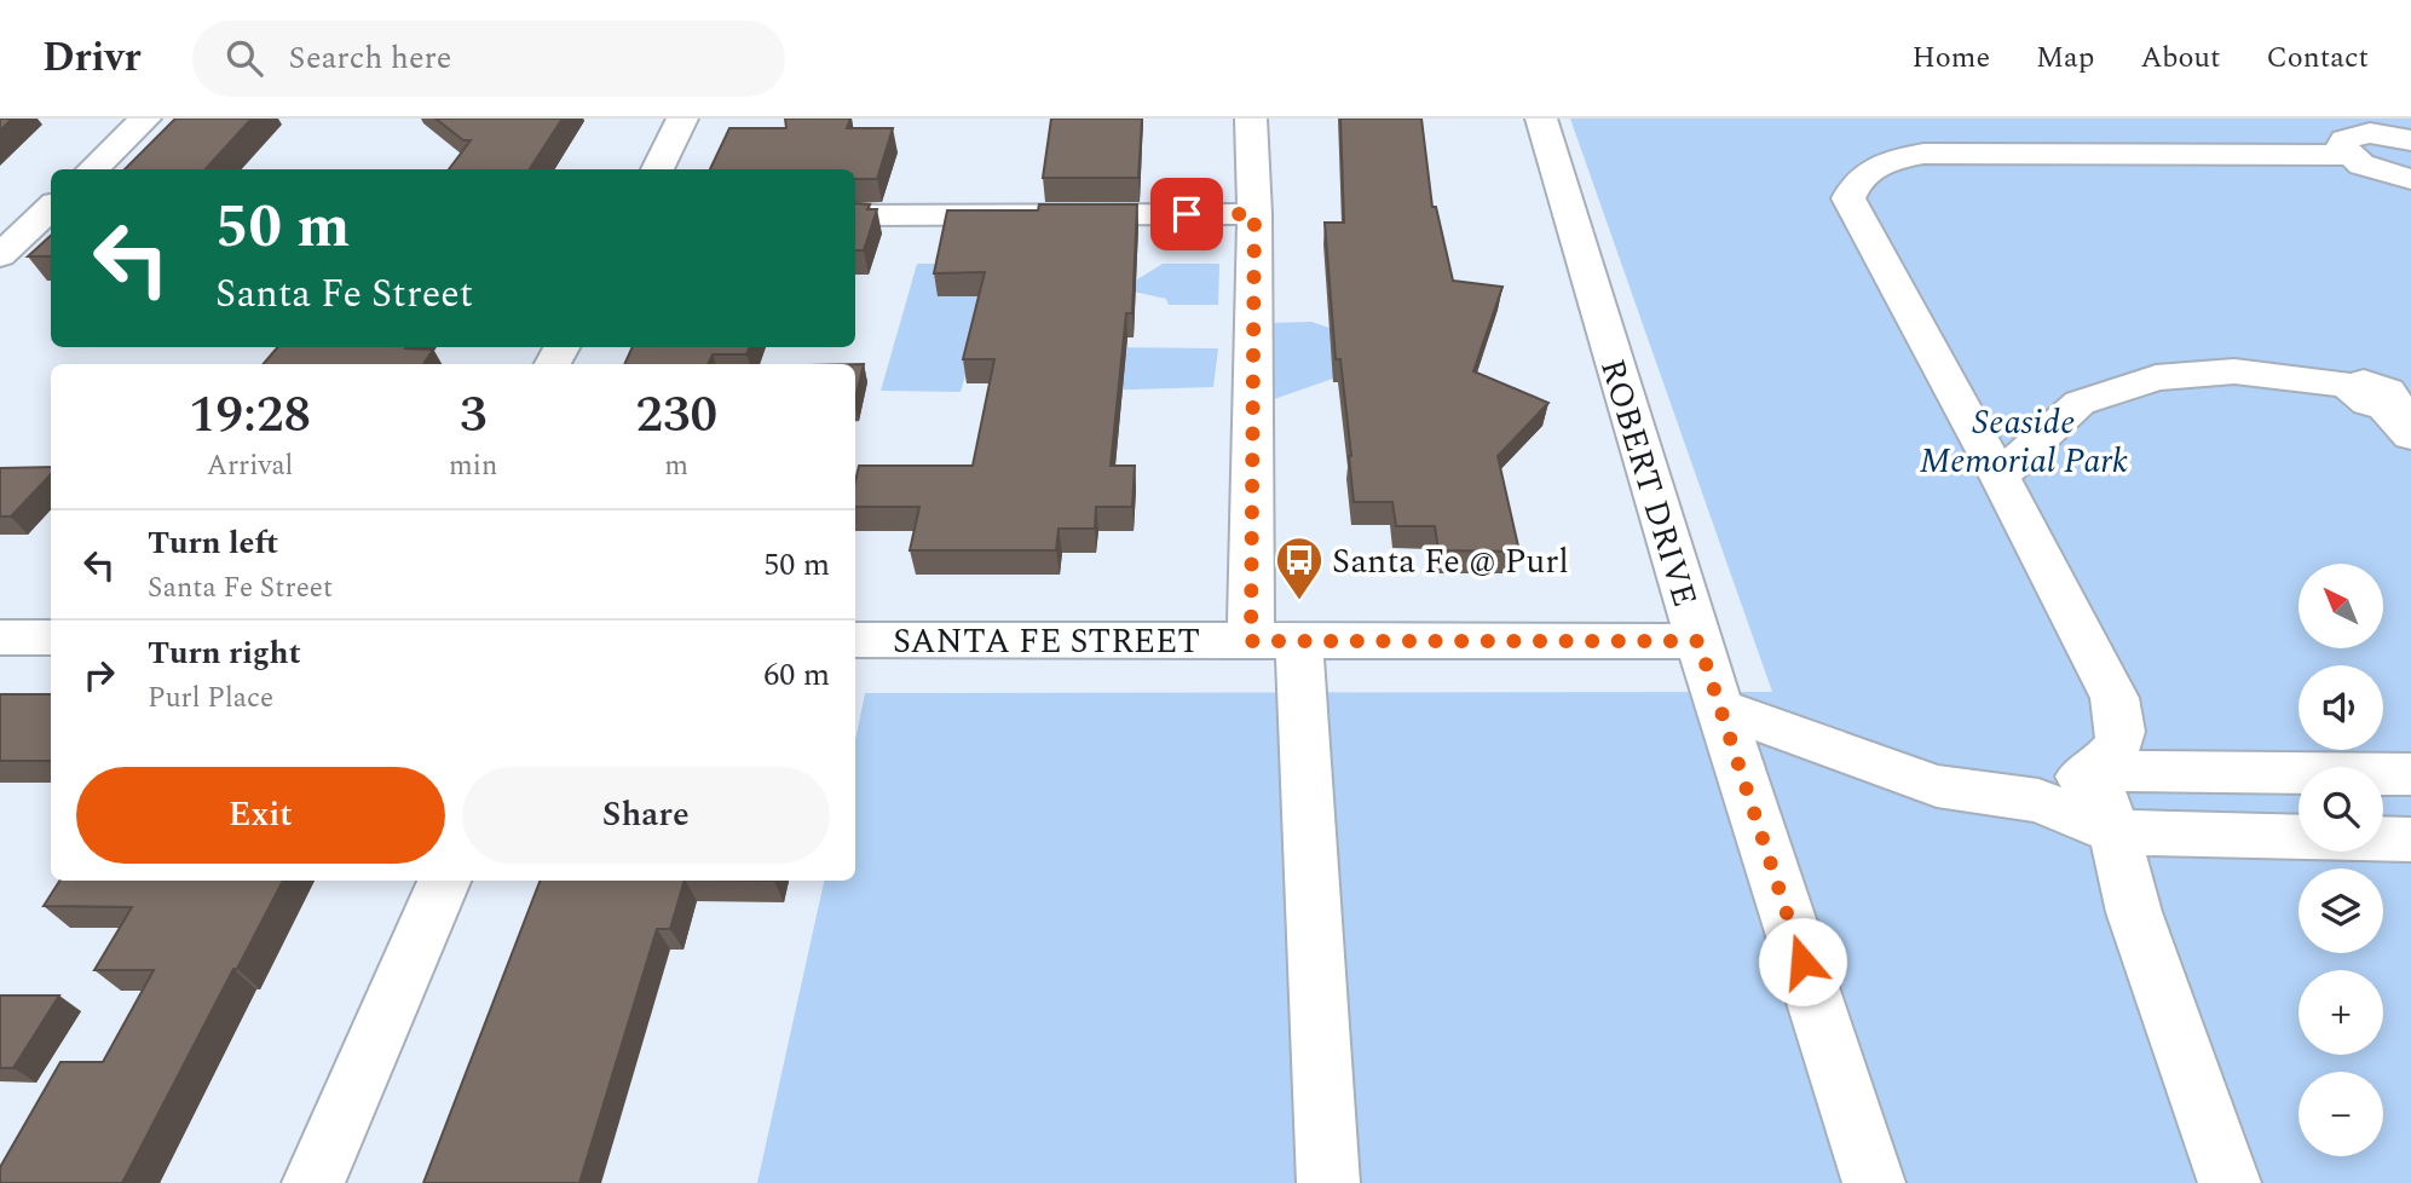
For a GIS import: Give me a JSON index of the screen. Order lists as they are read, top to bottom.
{
  "streets": {
    "street": ["ROBERT DRIVE", "SANTA FE STREET"]
  },
  "crossings": [
    ["ROBERT DRIVE", "SANTA FE STREET"]
  ],
  "parks": ["Seaside Memorial Park"],
  "places": {
    "bus stop": ["Santa Fe @ Purl"]
  },
  "north": "top left",
  "page": {
    "header": "Drivr",
    "search": "Search here",
    "nav": [
      "Home",
      "Map",
      "About",
      "Contact"
    ],
    "turn": ["50 m", "Santa Fe Street"],
    "eta": [
      "19:28",
      "Arrival",
      "3",
      "min",
      "230",
      "m"
    ],
    "list": [
      {
        "name": "Turn left",
        "note": "Santa Fe Street",
        "value": "50 m"
      },
      {
        "name": "Turn right",
        "note": "Purl Place",
        "value": "60 m"
      }
    ],
    "map_buttons": ["+", "−"],
    "buttons": ["Exit", "Share"]
  }
}
